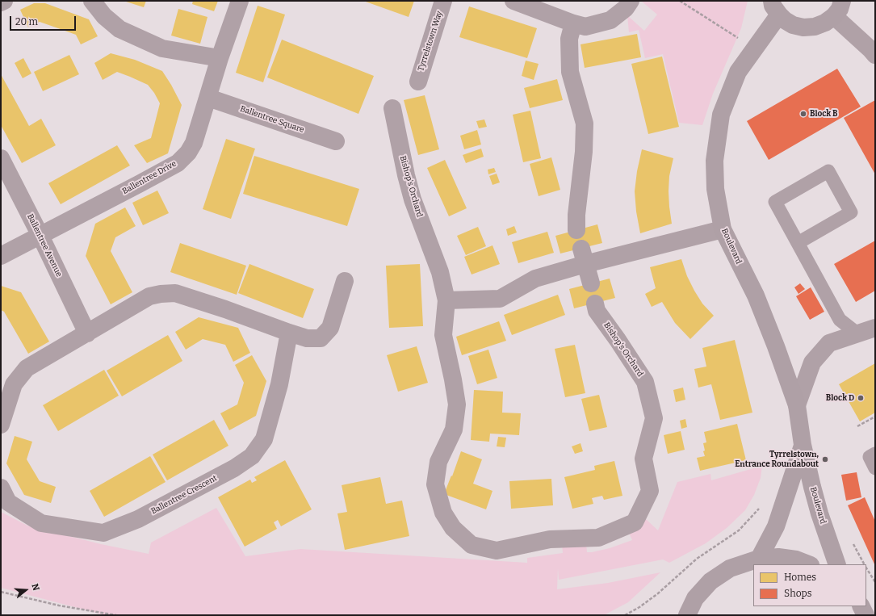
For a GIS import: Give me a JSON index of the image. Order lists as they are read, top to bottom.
{
  "streets": {
    "street": [
      "Tyrrelstown Way",
      "Ballentree Square",
      "Ballentree Drive",
      "Bishop's Orchard",
      "Ballentree Avenue",
      "Boulevard",
      "Ballentree Crescent"
    ]
  },
  "crossings": [
    ["Ballentree Square", "Ballentree Drive"],
    ["Ballentree Drive", "Ballentree Avenue"]
  ],
  "places": ["Block B", "Block D", "Tyrrelstown, Entrance Roundabout"],
  "legend": ["Homes", "Shops"],
  "scale_bar": "20 m",
  "north": "right"
}
